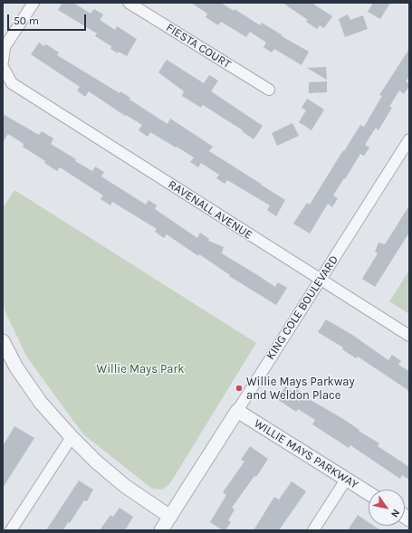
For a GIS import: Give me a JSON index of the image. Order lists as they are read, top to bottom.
{
  "streets": {
    "street": [
      "FIESTA COURT",
      "RAVENALL AVENUE",
      "KING COLE BOULEVARD",
      "WILLIE MAYS PARKWAY"
    ]
  },
  "crossings": [
    ["RAVENALL AVENUE", "KING COLE BOULEVARD"],
    ["KING COLE BOULEVARD", "WILLIE MAYS PARKWAY"]
  ],
  "parks": ["Willie Mays Park"],
  "places": ["Willie Mays Parkway and Weldon Place"],
  "scale_bar": "50 m",
  "north": "bottom right"
}
